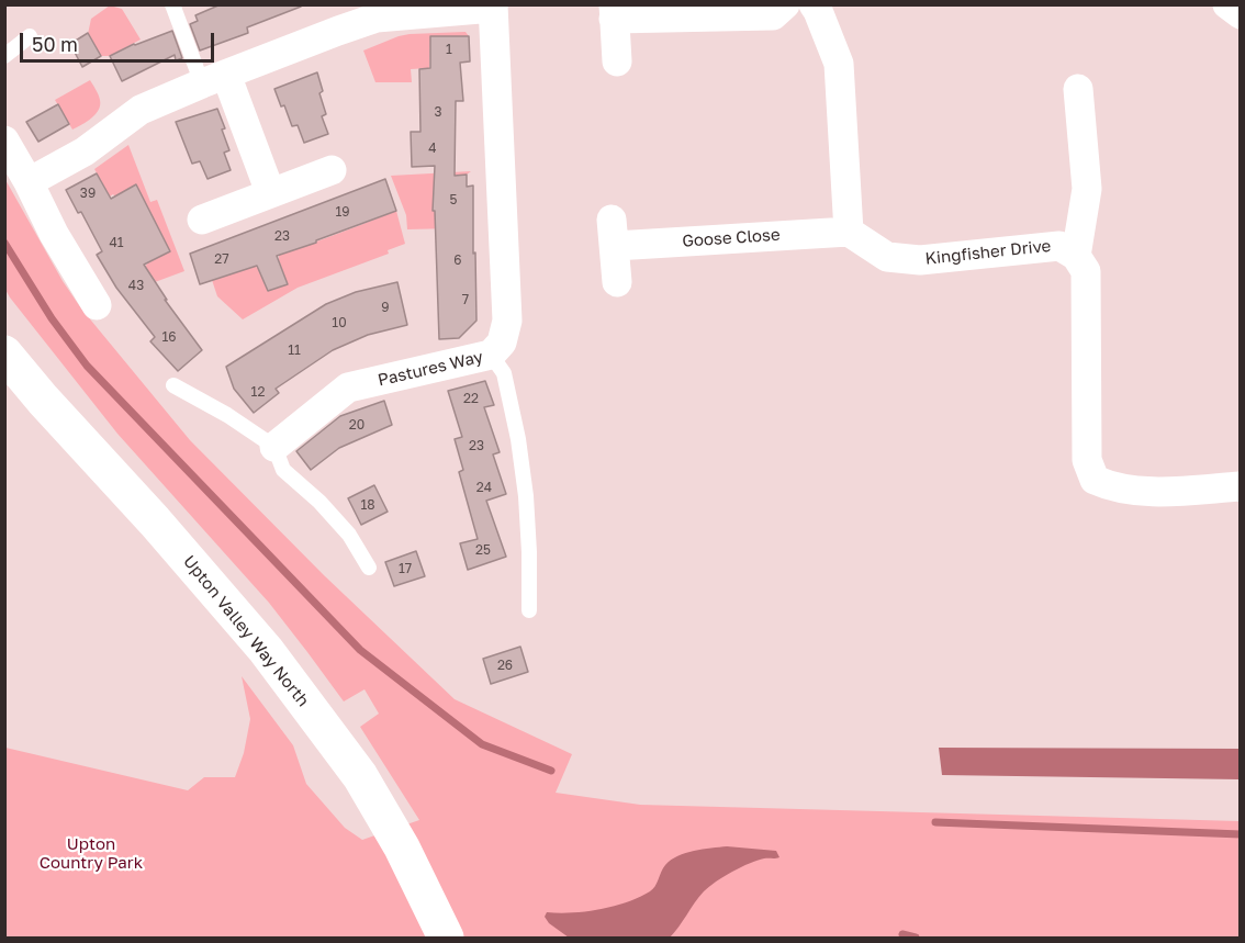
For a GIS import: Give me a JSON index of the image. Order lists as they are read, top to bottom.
{
  "streets": {
    "street": [
      "Goose Close",
      "Kingfisher Drive",
      "Pastures Way",
      "Upton Valley Way North"
    ]
  },
  "crossings": [
    ["Goose Close", "Kingfisher Drive"]
  ],
  "parks": ["Upton Country Park"],
  "house_numbers": [
    "1",
    "3",
    "4",
    "39",
    "5",
    "19",
    "23",
    "41",
    "27",
    "6",
    "43",
    "7",
    "9",
    "10",
    "16",
    "11",
    "12",
    "22",
    "20",
    "23",
    "24",
    "18",
    "25",
    "17",
    "26"
  ],
  "scale_bar": "50 m"
}
